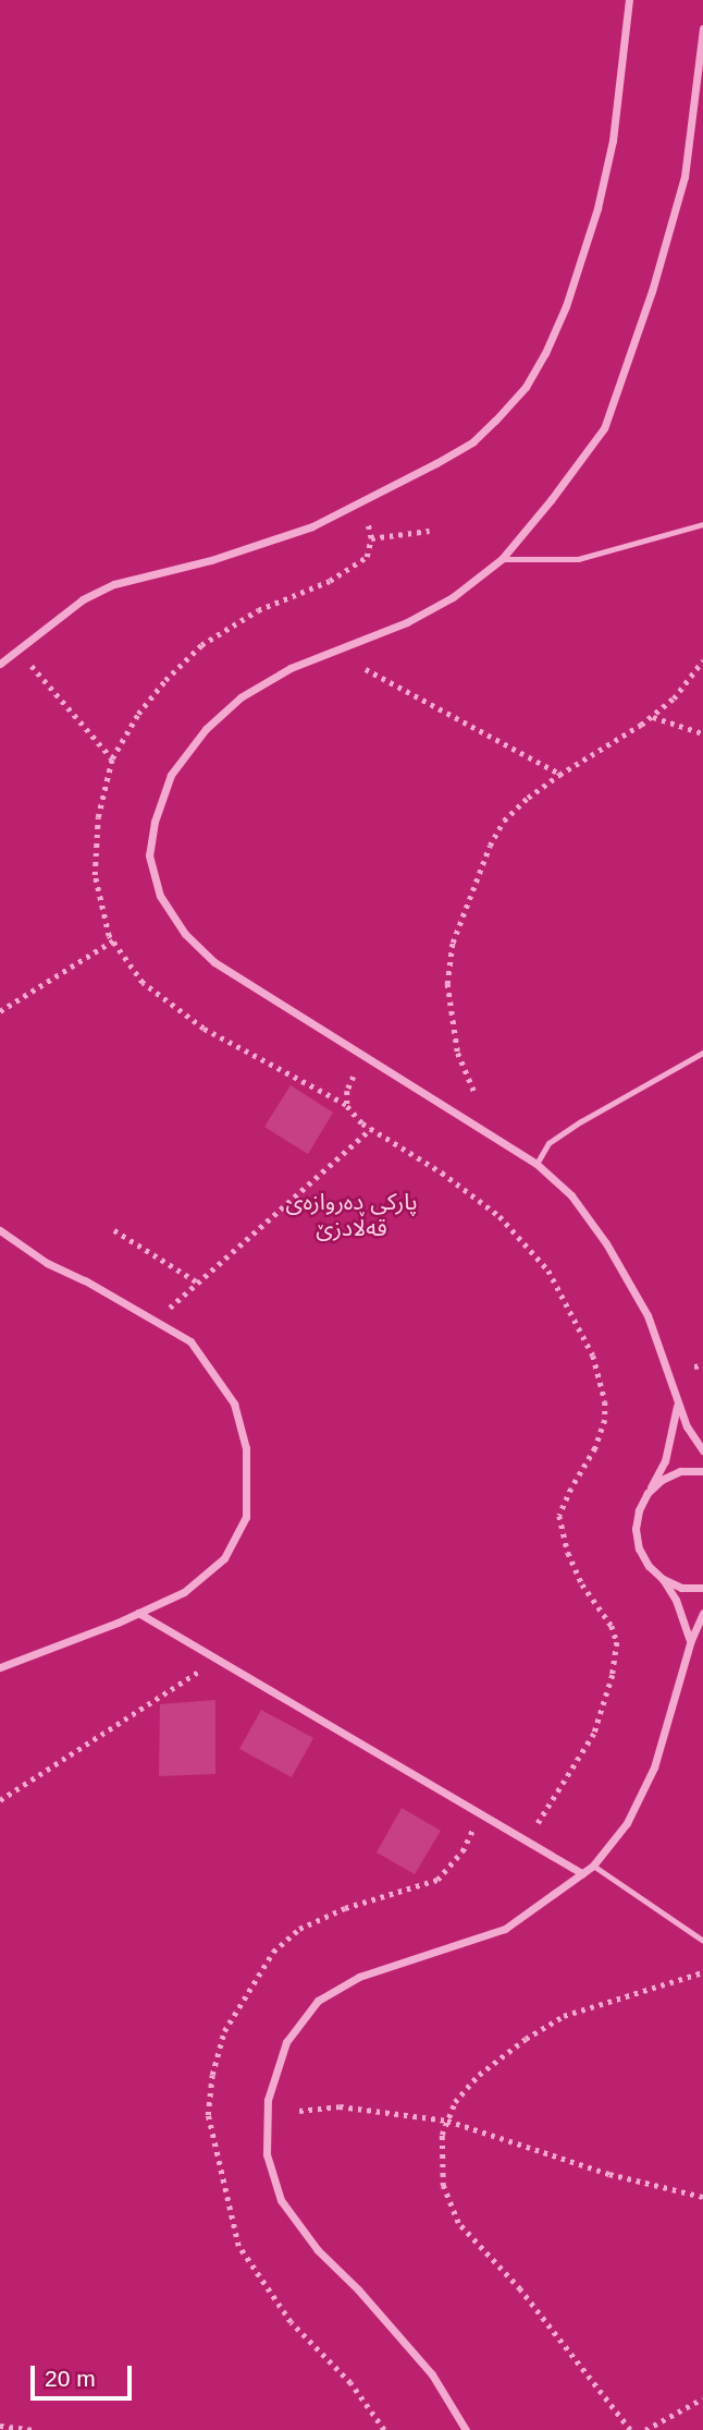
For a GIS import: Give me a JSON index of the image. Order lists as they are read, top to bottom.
{
  "parks": ["پارکی دەروازەی قەڵادزێ"],
  "scale_bar": "20 m"
}
